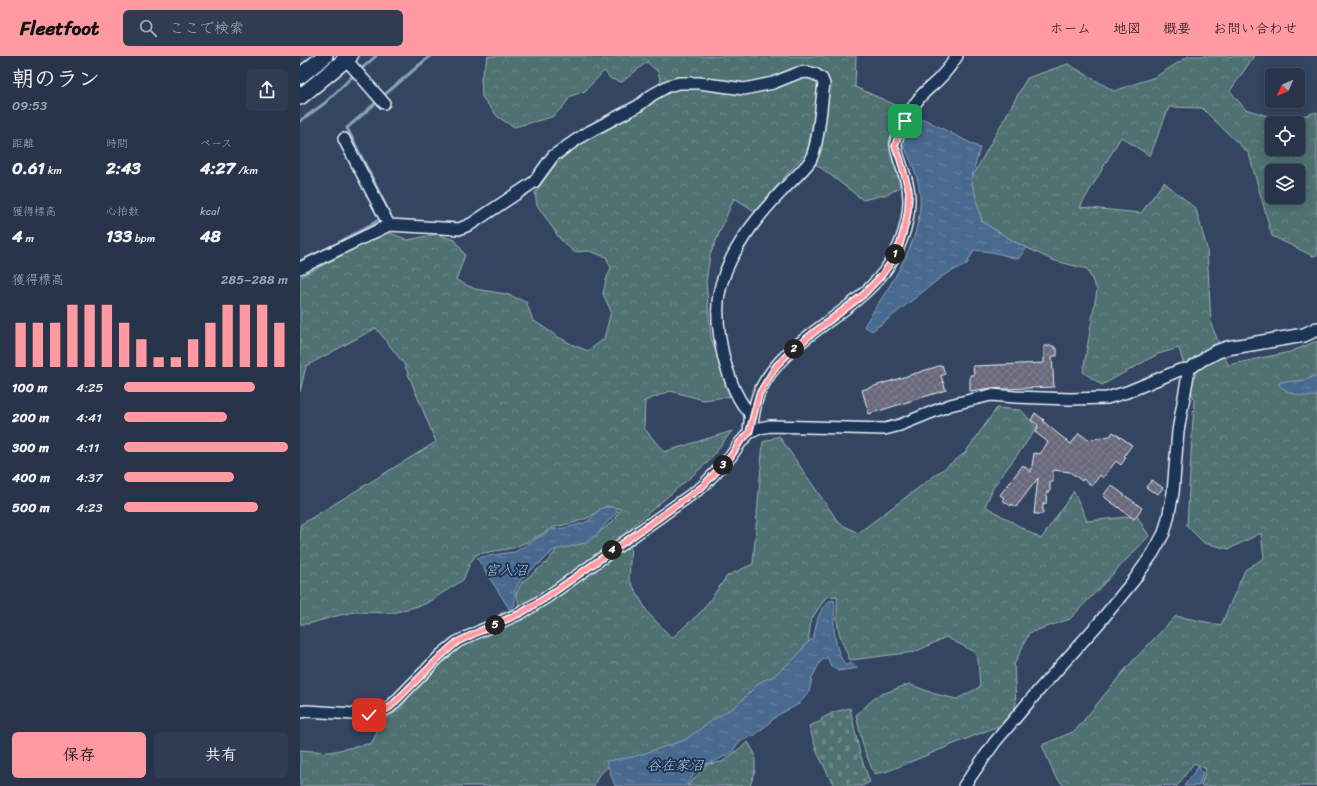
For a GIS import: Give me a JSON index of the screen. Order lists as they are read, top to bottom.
{
  "water": ["宮入沼", "谷在家沼"],
  "north": "bottom left",
  "page": {
    "header": "Fleetfoot",
    "search": "ここで検索",
    "nav": [
      "ホーム",
      "地図",
      "概要",
      "お問い合わせ"
    ],
    "heading": ["朝のラン", "09:53"],
    "stats": [
      ["距離", "0.61 km"],
      ["時間", "2:43"],
      ["ペース", "4:27 /km"],
      ["獲得標高", "4 m"],
      ["心拍数", "133 bpm"],
      ["kcal", "48"]
    ],
    "pins": [
      "1",
      "2",
      "3",
      "4",
      "5"
    ],
    "chart": ["獲得標高", "285–288 m"],
    "list": [
      {
        "name": "100 m",
        "note": "4:25"
      },
      {
        "name": "200 m",
        "note": "4:41"
      },
      {
        "name": "300 m",
        "note": "4:11"
      },
      {
        "name": "400 m",
        "note": "4:37"
      },
      {
        "name": "500 m",
        "note": "4:23"
      }
    ],
    "buttons": ["保存", "共有"]
  }
}
